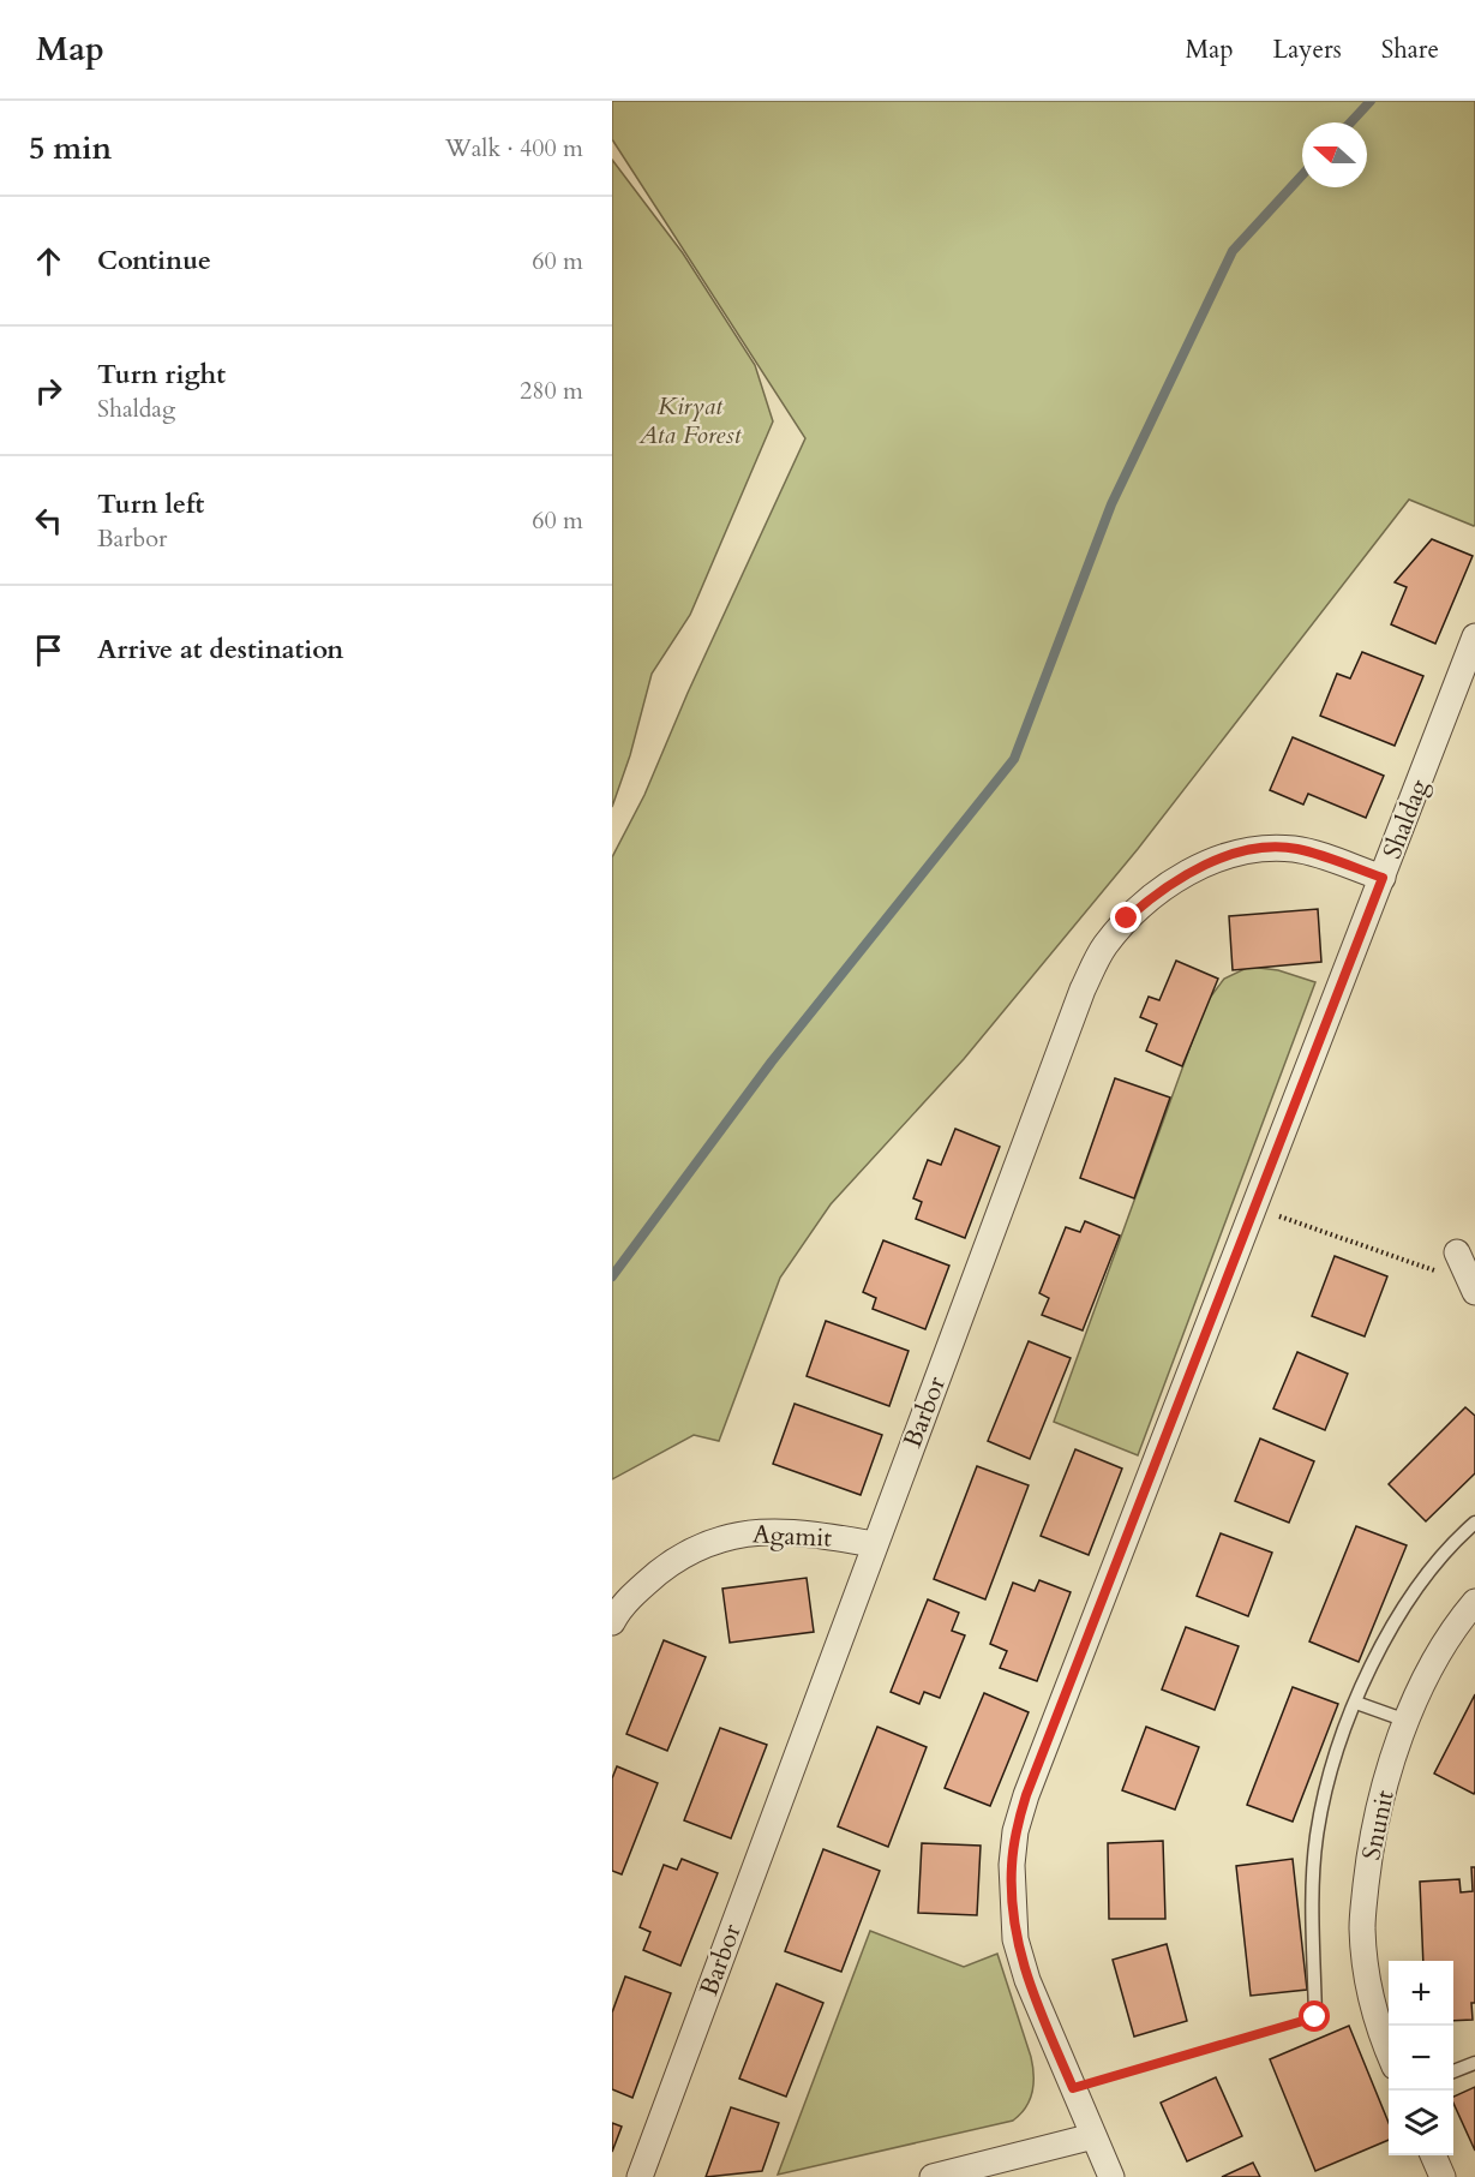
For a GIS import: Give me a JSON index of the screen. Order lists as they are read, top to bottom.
{
  "streets": {
    "street": [
      "Shaldag",
      "Barbor",
      "Agamit",
      "Snunit"
    ]
  },
  "crossings": [
    ["Shaldag", "Barbor"],
    ["Barbor", "Agamit"]
  ],
  "parks": ["Kiryat Ata Forest"],
  "north": "left",
  "page": {
    "header": "Map",
    "nav": ["Map", "Layers", "Share"],
    "heading": ["5 min", "Walk · 400 m"],
    "list": [
      ["Continue", "60 m"],
      ["Turn right", "Shaldag", "280 m"],
      ["Turn left", "Barbor", "60 m"],
      "Arrive at destination"
    ],
    "map_buttons": ["+", "−"]
  }
}
